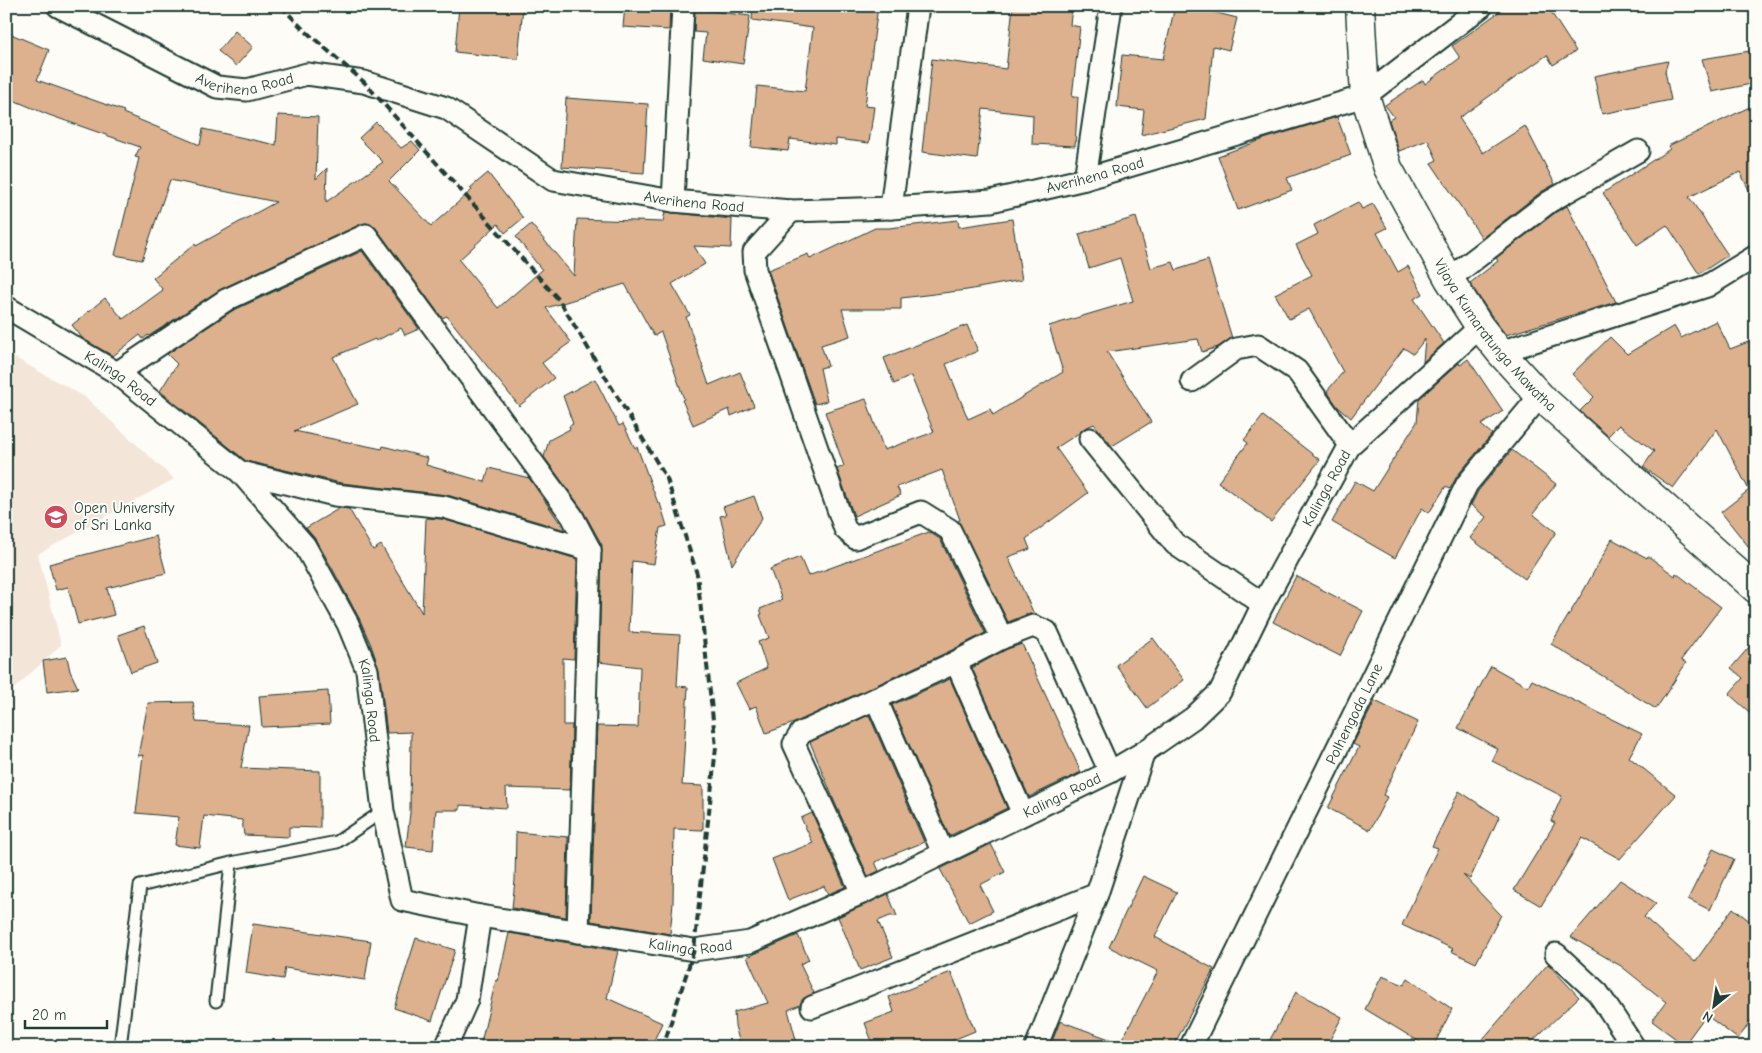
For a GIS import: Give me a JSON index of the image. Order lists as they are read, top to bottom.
{
  "streets": {
    "main road": ["Vijaya Kumaratunga Mawatha"],
    "street": ["Averihena Road", "Kalinga Road", "Polhengoda Lane"]
  },
  "crossings": [
    ["Averihena Road", "Vijaya Kumaratunga Mawatha"],
    ["Vijaya Kumaratunga Mawatha", "Kalinga Road"],
    ["Vijaya Kumaratunga Mawatha", "Polhengoda Lane"]
  ],
  "places": {
    "school or university": ["Open University of Sri Lanka"]
  },
  "scale_bar": "20 m",
  "north": "bottom left"
}
